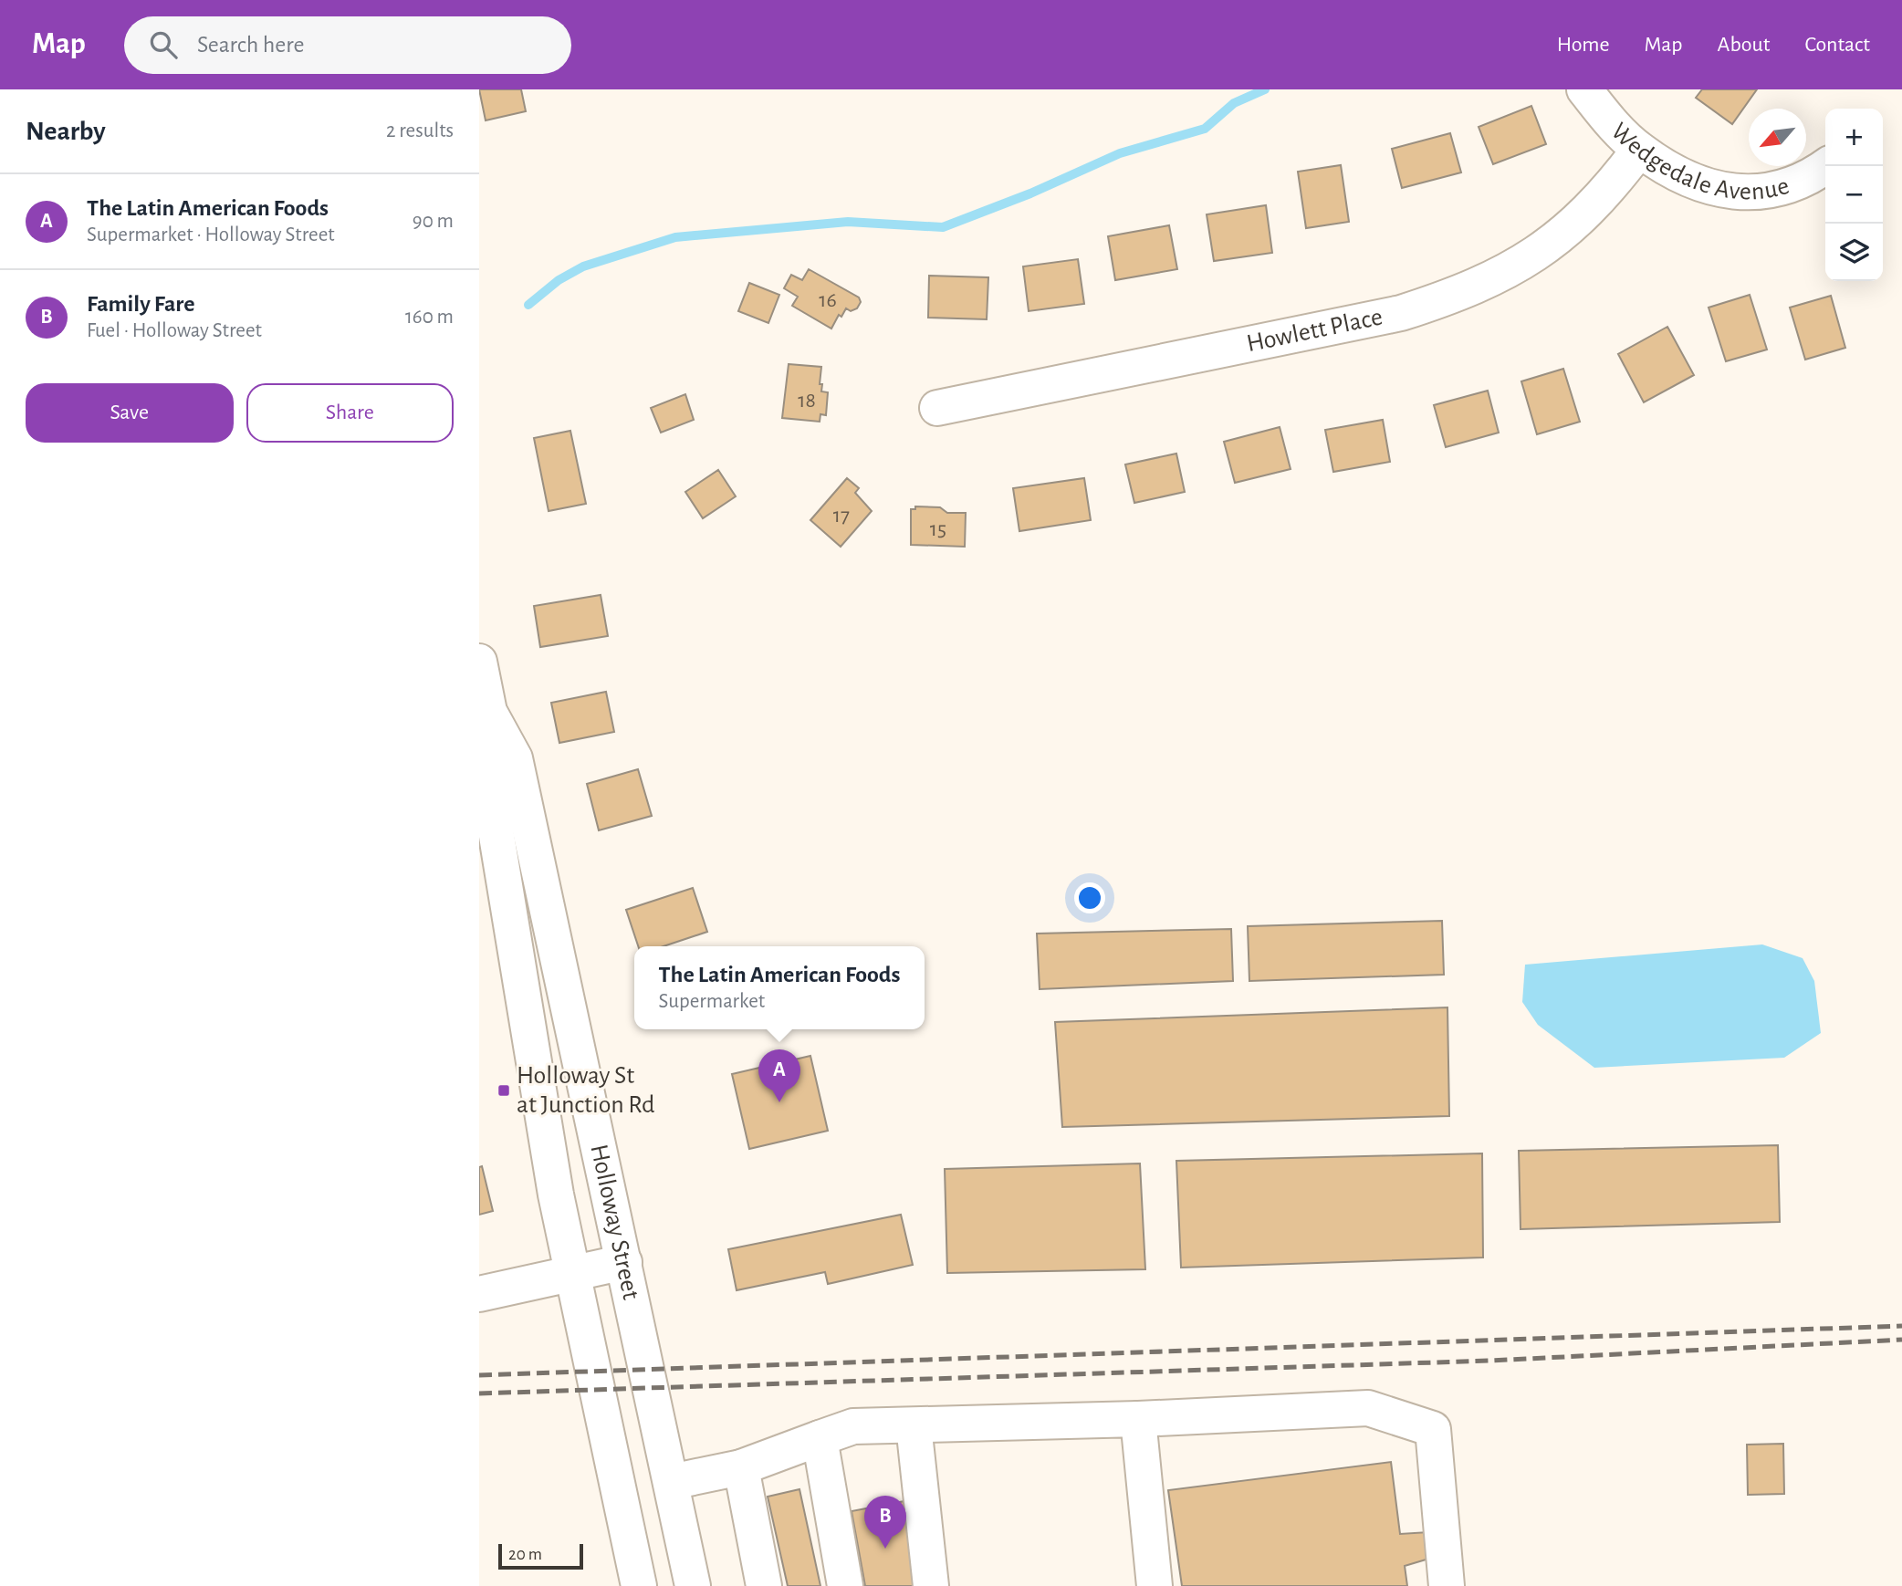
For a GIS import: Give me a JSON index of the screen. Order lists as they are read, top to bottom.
{
  "streets": {
    "main road": ["Wedgedale Avenue", "Howlett Place", "Holloway Street"]
  },
  "crossings": [
    ["Wedgedale Avenue", "Howlett Place"]
  ],
  "places": {
    "transit": ["Holloway St at Junction Rd"]
  },
  "house_numbers": [
    "16",
    "18",
    "17",
    "15"
  ],
  "scale_bar": "20 m",
  "north": "bottom left",
  "page": {
    "header": "Map",
    "search": "Search here",
    "nav": [
      "Home",
      "Map",
      "About",
      "Contact"
    ],
    "heading": ["Nearby", "2 results"],
    "map_buttons": ["+", "−"],
    "list": [
      {
        "mark": "A",
        "name": "The Latin American Foods",
        "note": "Supermarket · Holloway Street",
        "value": "90 m"
      },
      {
        "mark": "B",
        "name": "Family Fare",
        "note": "Fuel · Holloway Street",
        "value": "160 m"
      }
    ],
    "buttons": ["Save", "Share"],
    "popup": ["The Latin American Foods", "Supermarket"],
    "pins": ["A", "B"],
    "scale": "20 m"
  }
}
